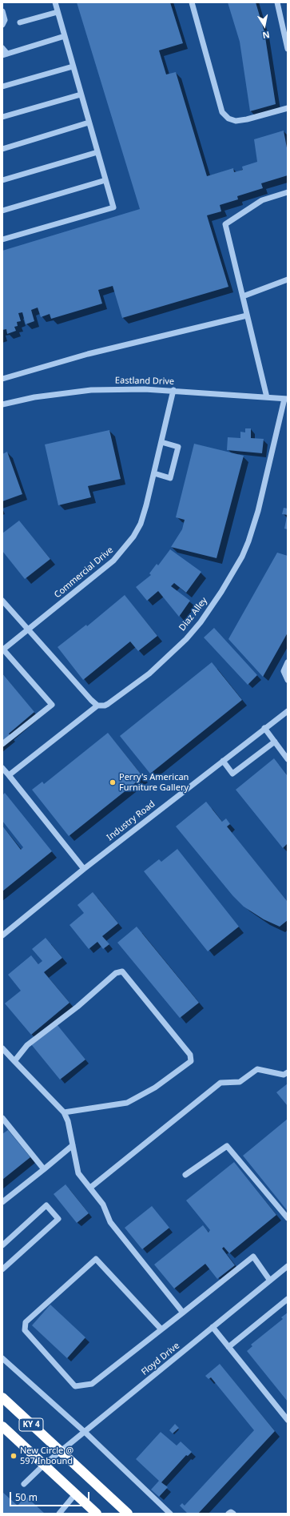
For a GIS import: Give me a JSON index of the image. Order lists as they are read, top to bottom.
{
  "streets": {
    "highway": ["KY 4"],
    "street": [
      "Eastland Drive",
      "Commercial Drive",
      "Diaz Alley",
      "Industry Road",
      "Floyd Drive"
    ]
  },
  "crossings": [
    ["Eastland Drive", "Commercial Drive"],
    ["Eastland Drive", "Diaz Alley"],
    ["Floyd Drive", "KY 4"]
  ],
  "places": ["Perry's American Furniture Gallery", "New Circle @ 597 Inbound"],
  "scale_bar": "50 m",
  "north": "bottom"
}
